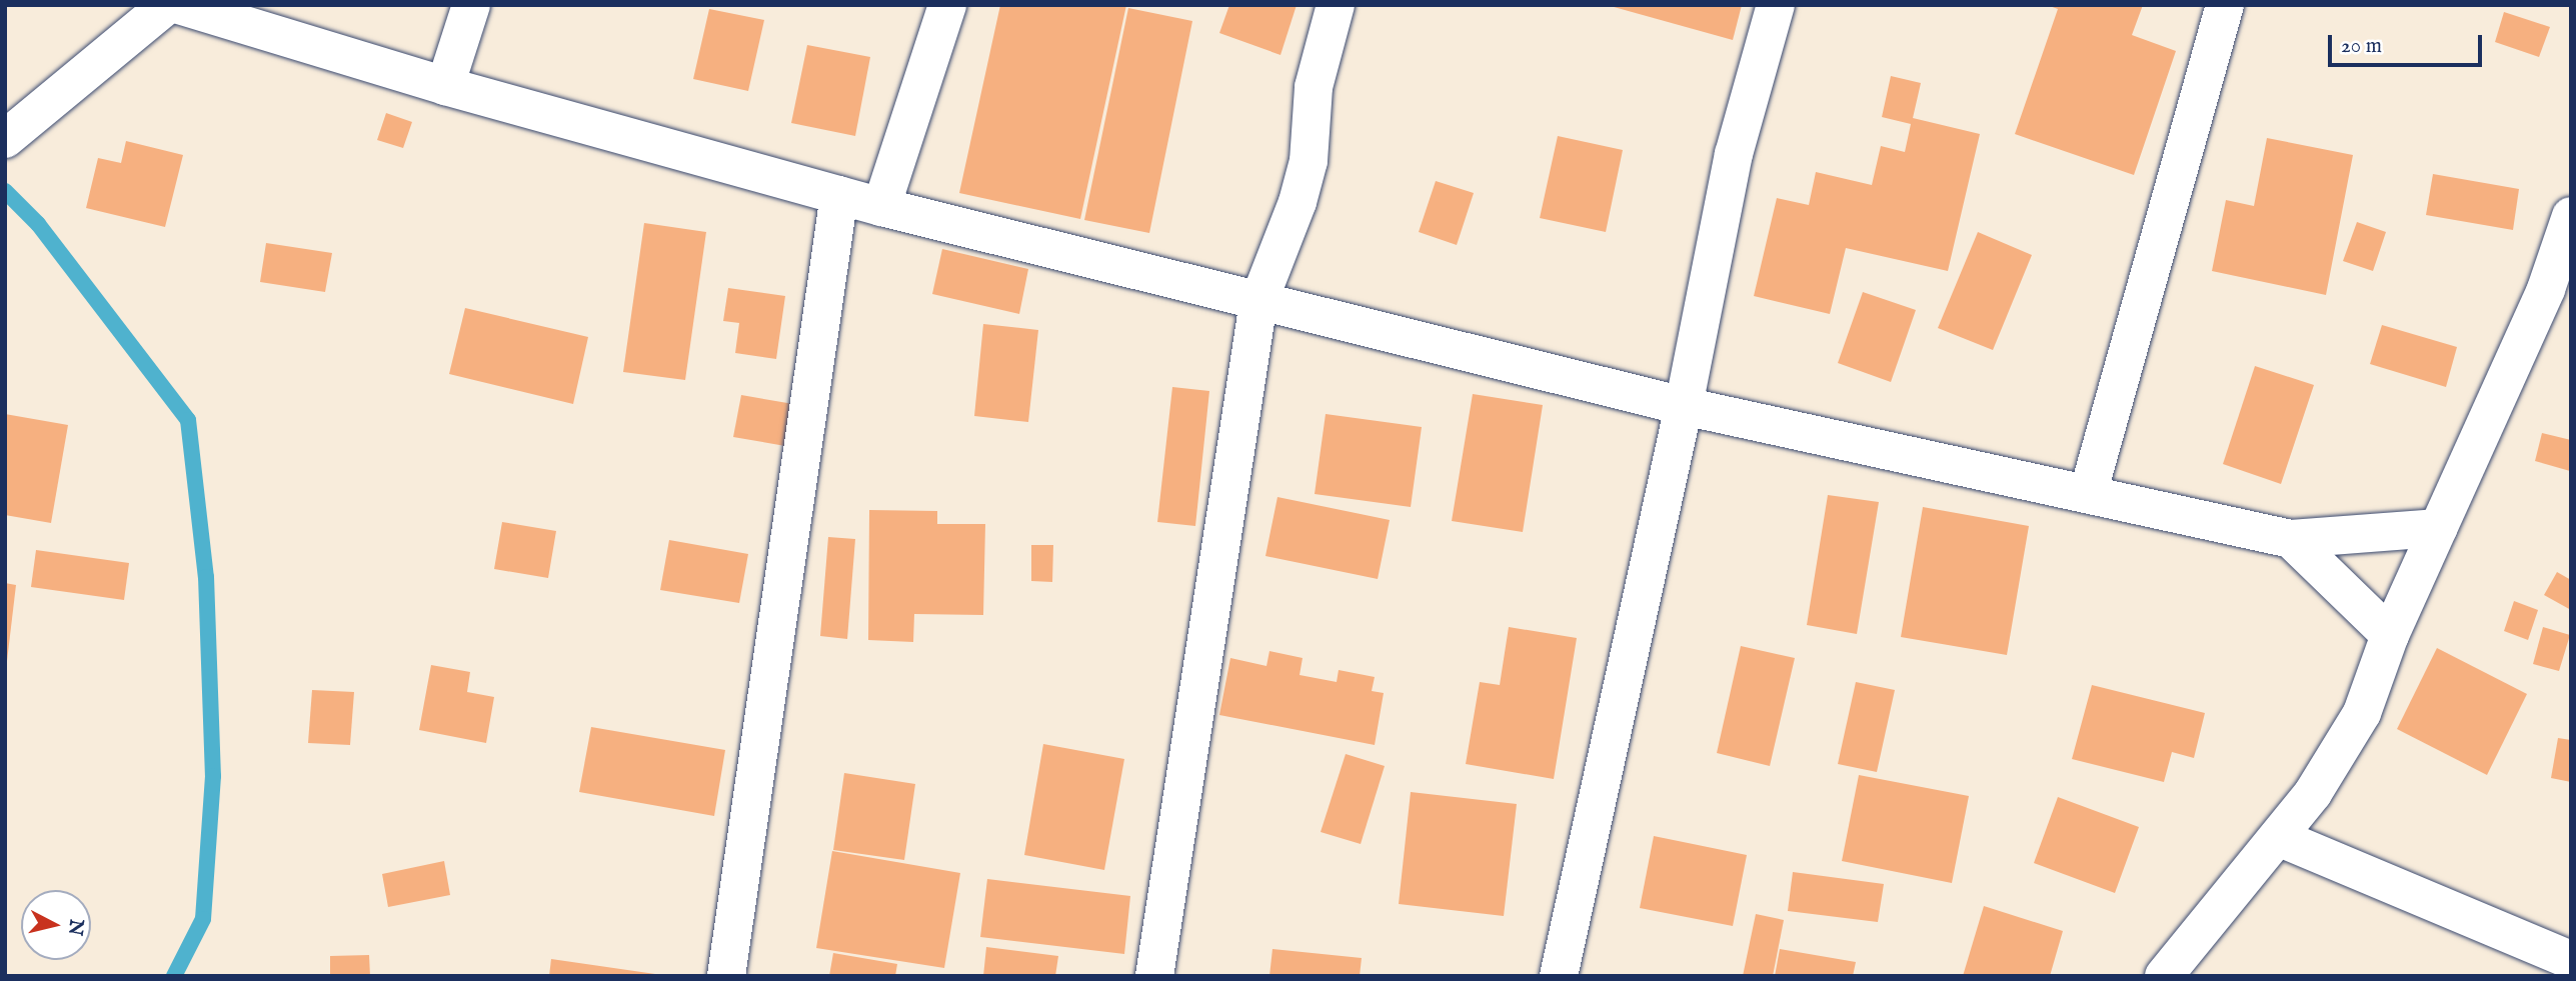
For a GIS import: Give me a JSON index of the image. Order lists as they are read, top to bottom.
{
  "scale_bar": "20 m",
  "north": "right"
}
